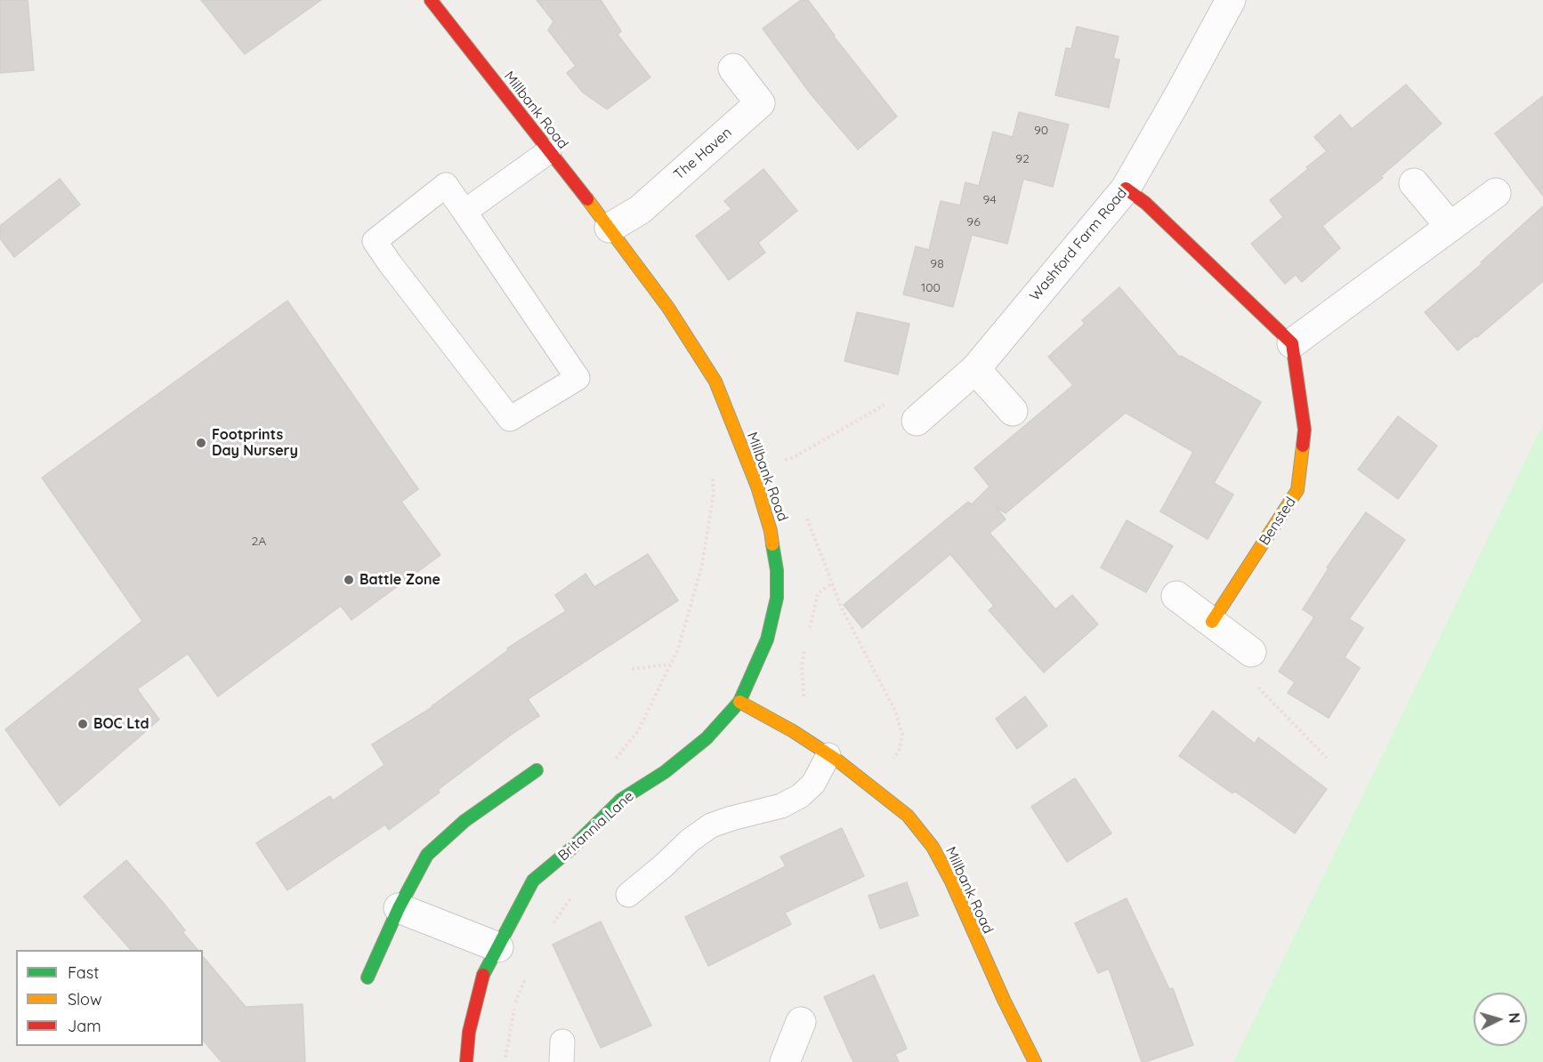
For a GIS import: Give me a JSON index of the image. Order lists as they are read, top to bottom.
{
  "streets": {
    "street": [
      "Millbank Road",
      "The Haven",
      "Washford Farm Road",
      "Bensted",
      "Britannia Lane"
    ]
  },
  "crossings": [
    ["Millbank Road", "The Haven"],
    ["Millbank Road", "Britannia Lane"]
  ],
  "places": ["Footprints Day Nursery", "Battle Zone", "BOC Ltd"],
  "house_numbers": [
    "90",
    "92",
    "94",
    "96",
    "98",
    "100",
    "2A"
  ],
  "legend": ["Fast", "Slow", "Jam"],
  "north": "right"
}
